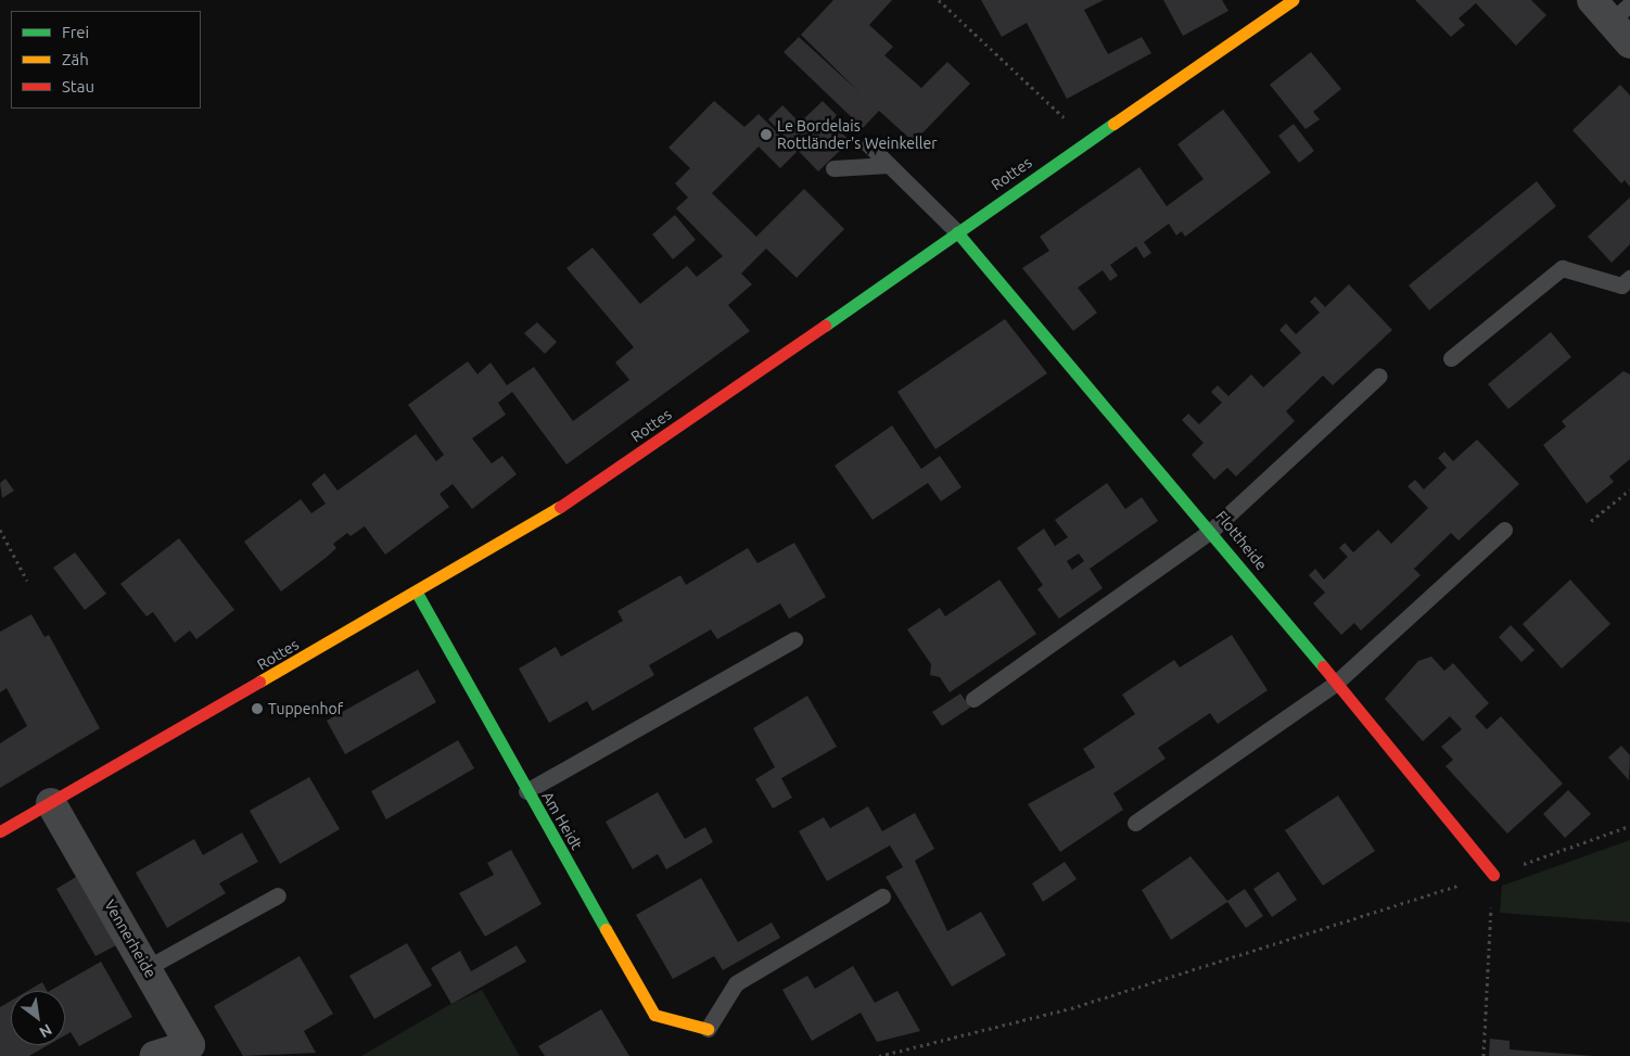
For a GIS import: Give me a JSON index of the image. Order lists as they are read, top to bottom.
{
  "streets": {
    "street": [
      "Rottes",
      "Flottheide",
      "Am Heidt",
      "Vennerheide"
    ]
  },
  "crossings": [
    ["Rottes", "Flottheide"],
    ["Rottes", "Am Heidt"],
    ["Rottes", "Vennerheide"]
  ],
  "places": ["Le Bordelais Rottländer's Weinkeller", "Tuppenhof"],
  "legend": ["Frei", "Zäh", "Stau"],
  "north": "bottom right"
}
